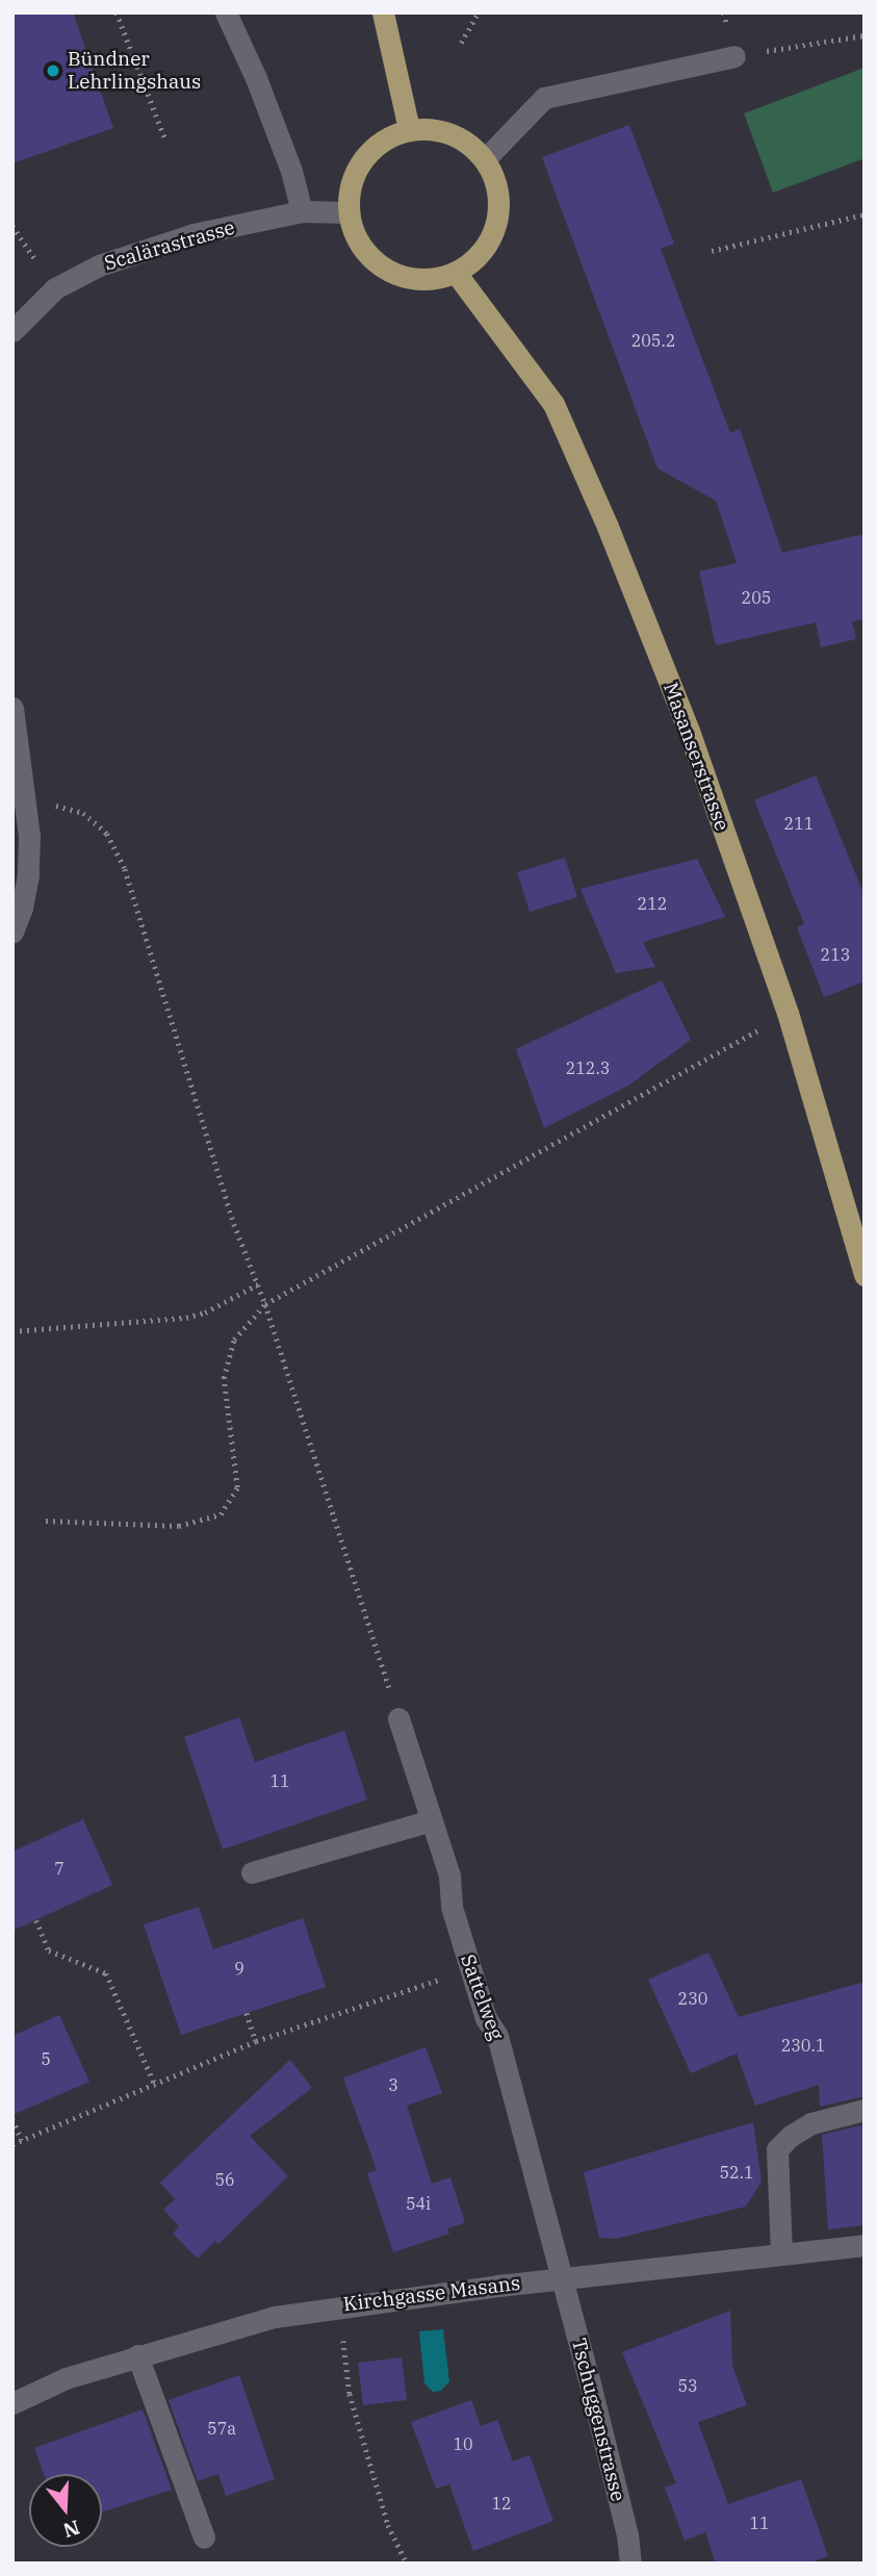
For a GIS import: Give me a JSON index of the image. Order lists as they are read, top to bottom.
{
  "streets": {
    "main road": ["Masanserstrasse"],
    "street": [
      "Scalärastrasse",
      "Sattelweg",
      "Kirchgasse Masans",
      "Tschuggenstrasse"
    ]
  },
  "crossings": [
    ["Scalärastrasse", "Masanserstrasse"],
    ["Sattelweg", "Kirchgasse Masans"],
    ["Sattelweg", "Tschuggenstrasse"],
    ["Kirchgasse Masans", "Tschuggenstrasse"]
  ],
  "places": ["Bündner Lehrlingshaus"],
  "house_numbers": [
    "205.2",
    "205",
    "211",
    "212",
    "213",
    "212.3",
    "11",
    "7",
    "9",
    "230",
    "230.1",
    "5",
    "3",
    "52.1",
    "56",
    "54i",
    "53",
    "57a",
    "10",
    "12",
    "11"
  ],
  "north": "bottom"
}
